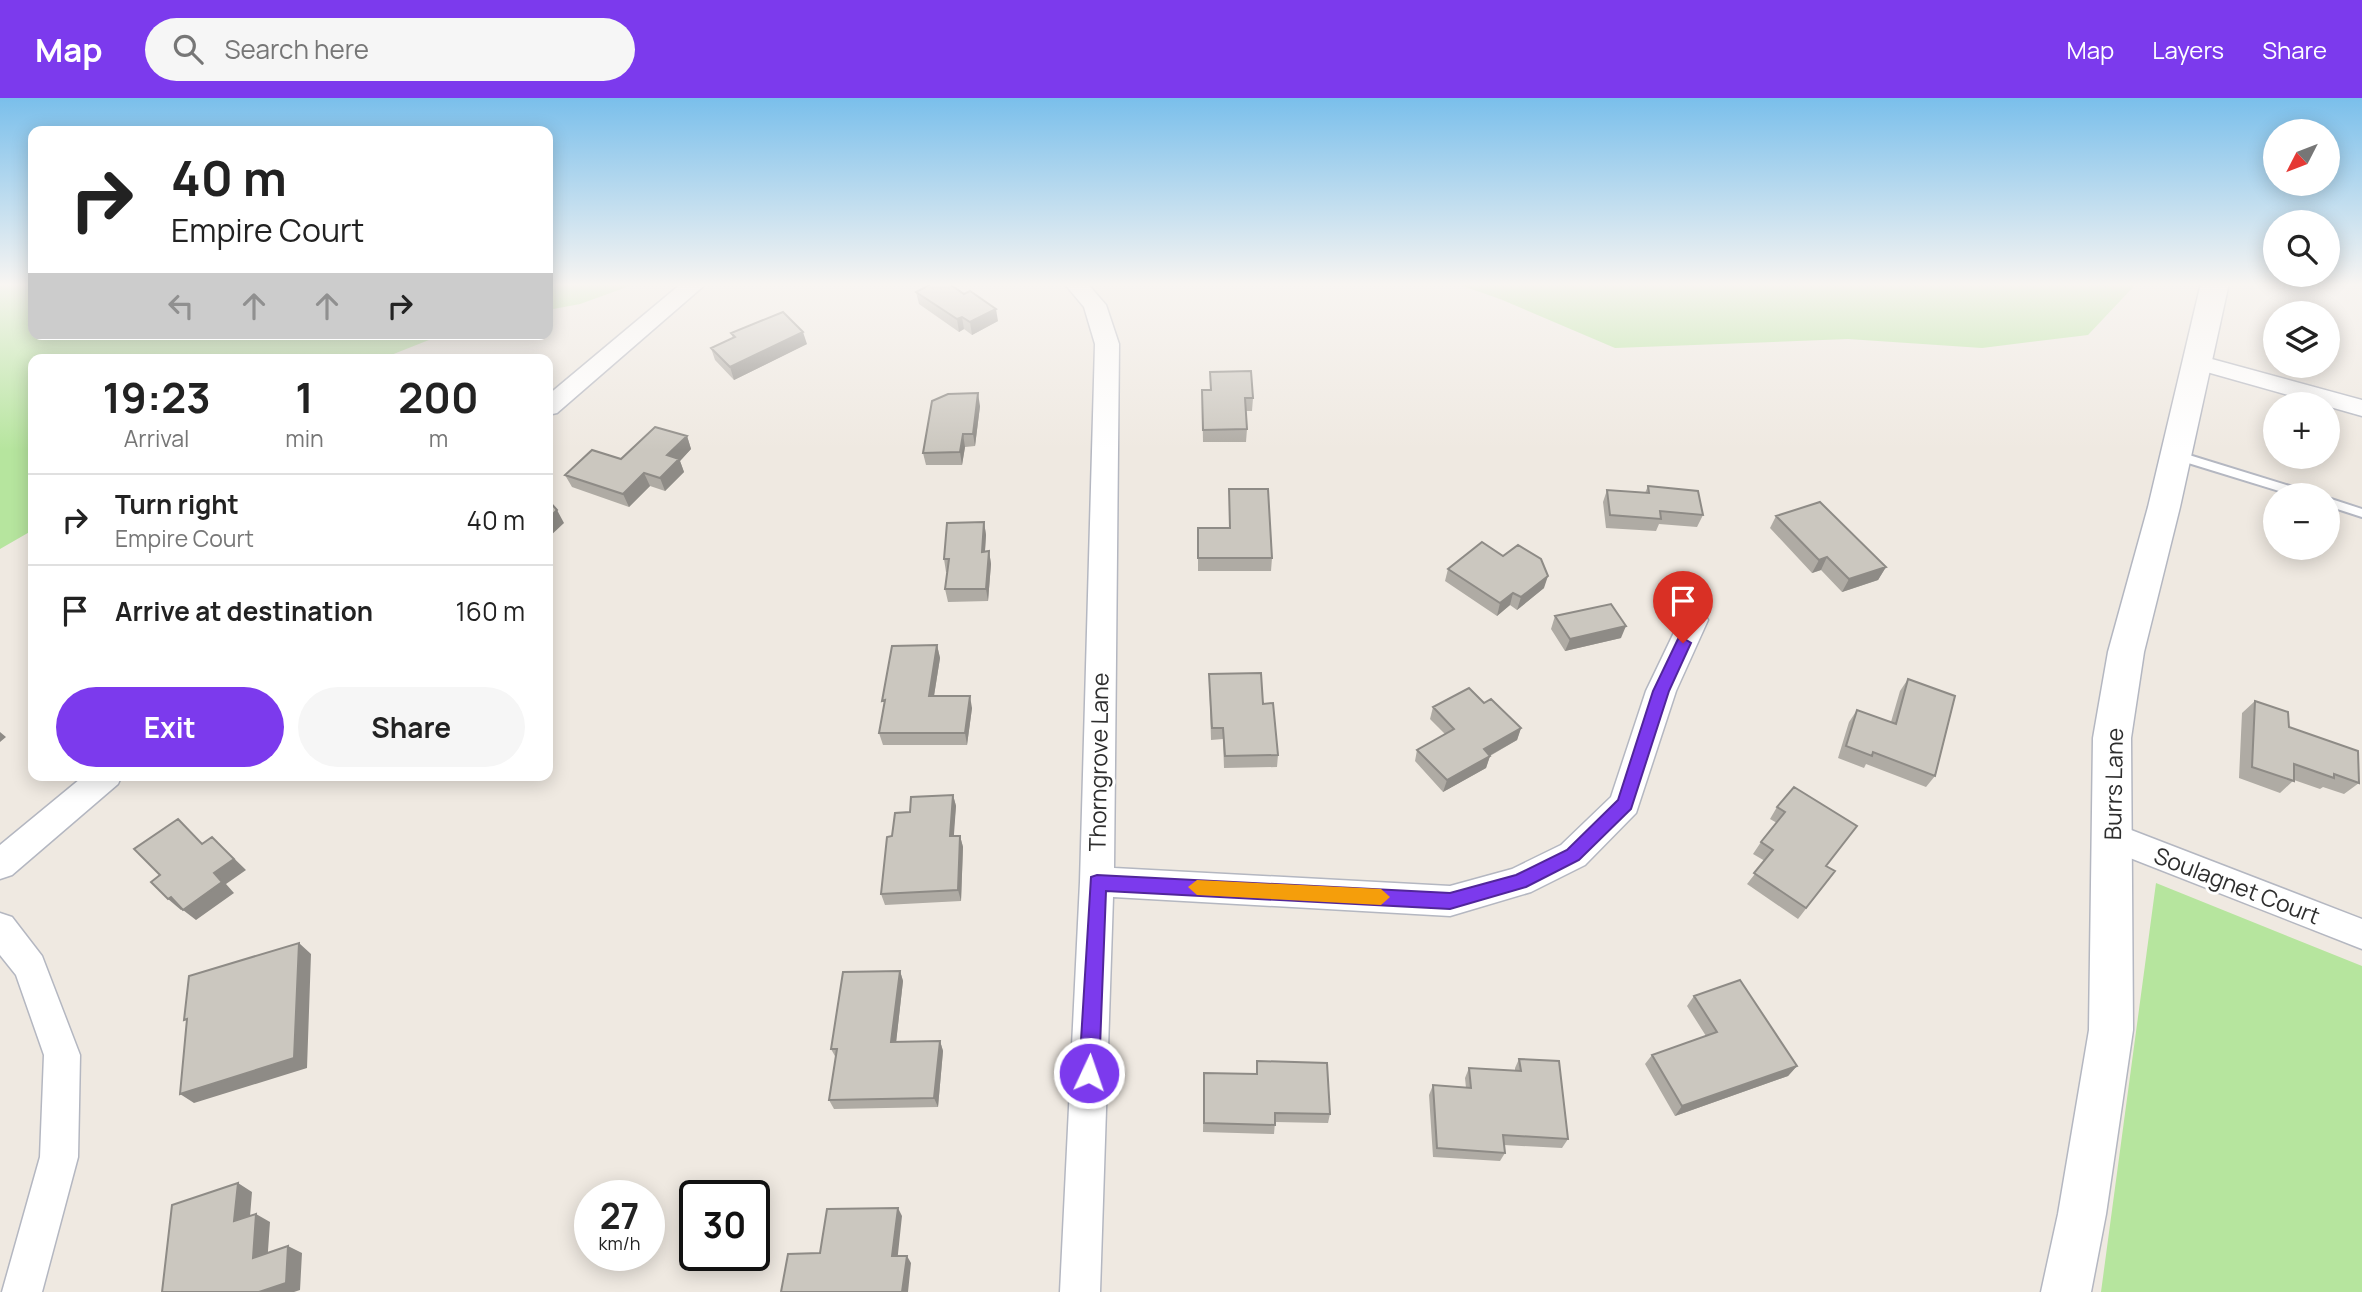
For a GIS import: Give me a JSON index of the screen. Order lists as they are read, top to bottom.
{
  "streets": {
    "street": ["Thorngrove Lane", "Burrs Lane", "Soulagnet Court"]
  },
  "crossings": [
    ["Burrs Lane", "Soulagnet Court"]
  ],
  "north": "bottom left",
  "page": {
    "header": "Map",
    "search": "Search here",
    "nav": ["Map", "Layers", "Share"],
    "map_buttons": ["+", "−"],
    "turn": ["40 m", "Empire Court"],
    "eta": [
      "19:23",
      "Arrival",
      "1",
      "min",
      "200",
      "m"
    ],
    "list": [
      {
        "name": "Turn right",
        "note": "Empire Court",
        "value": "40 m"
      },
      {
        "name": "Arrive at destination",
        "value": "160 m"
      }
    ],
    "buttons": ["Exit", "Share"],
    "speed": "27 km/h",
    "limit": "30"
  }
}
